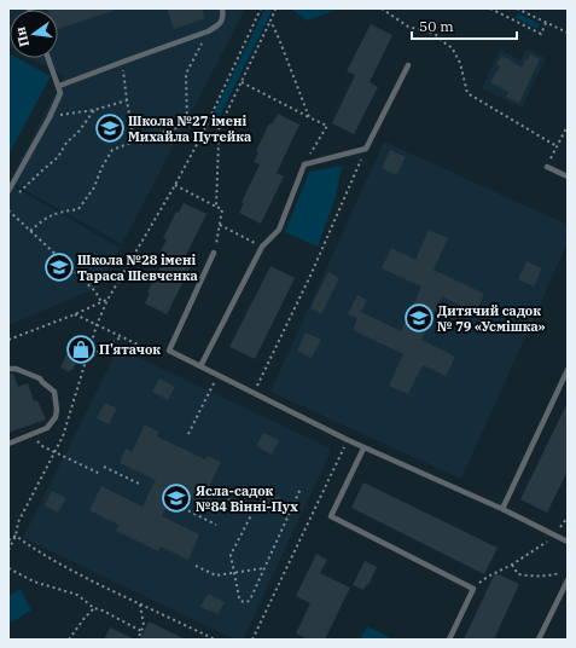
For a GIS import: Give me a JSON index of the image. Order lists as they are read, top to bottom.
{
  "places": {
    "school or university": [
      "Школа №27 імені Михайла Путейка",
      "Школа №28 імені Тараса Шевченка",
      "Дитячий садок № 79 «Усмішка»",
      "Ясла-садок №84 Вінні-Пух"
    ],
    "shop": ["П'ятачок"]
  },
  "scale_bar": "50 m",
  "north": "left"
}
